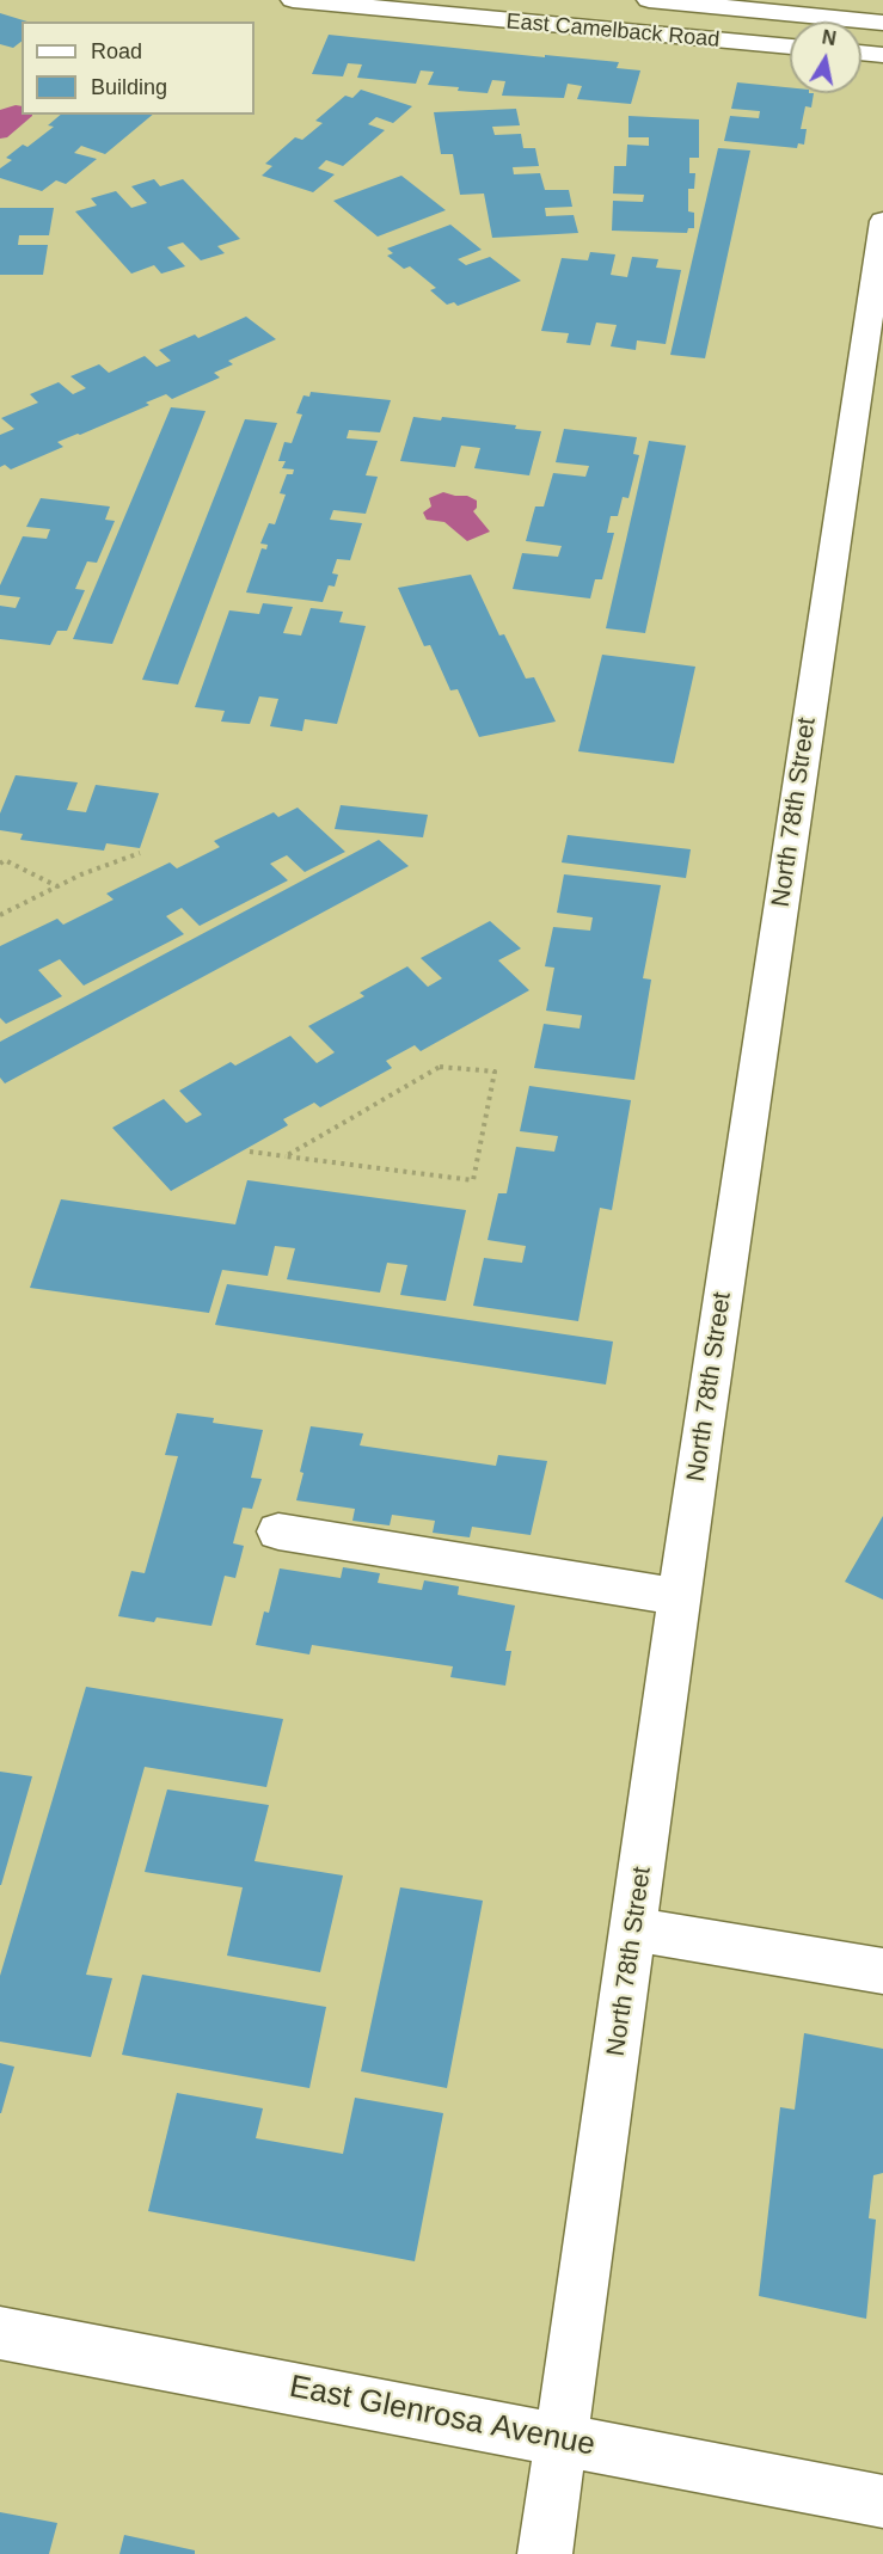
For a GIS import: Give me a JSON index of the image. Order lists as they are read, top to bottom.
{
  "streets": {
    "street": ["East Camelback Road", "North 78th Street", "East Glenrosa Avenue"]
  },
  "crossings": [
    ["North 78th Street", "East Glenrosa Avenue"]
  ],
  "legend": ["Road", "Building"],
  "north": "top"
}
